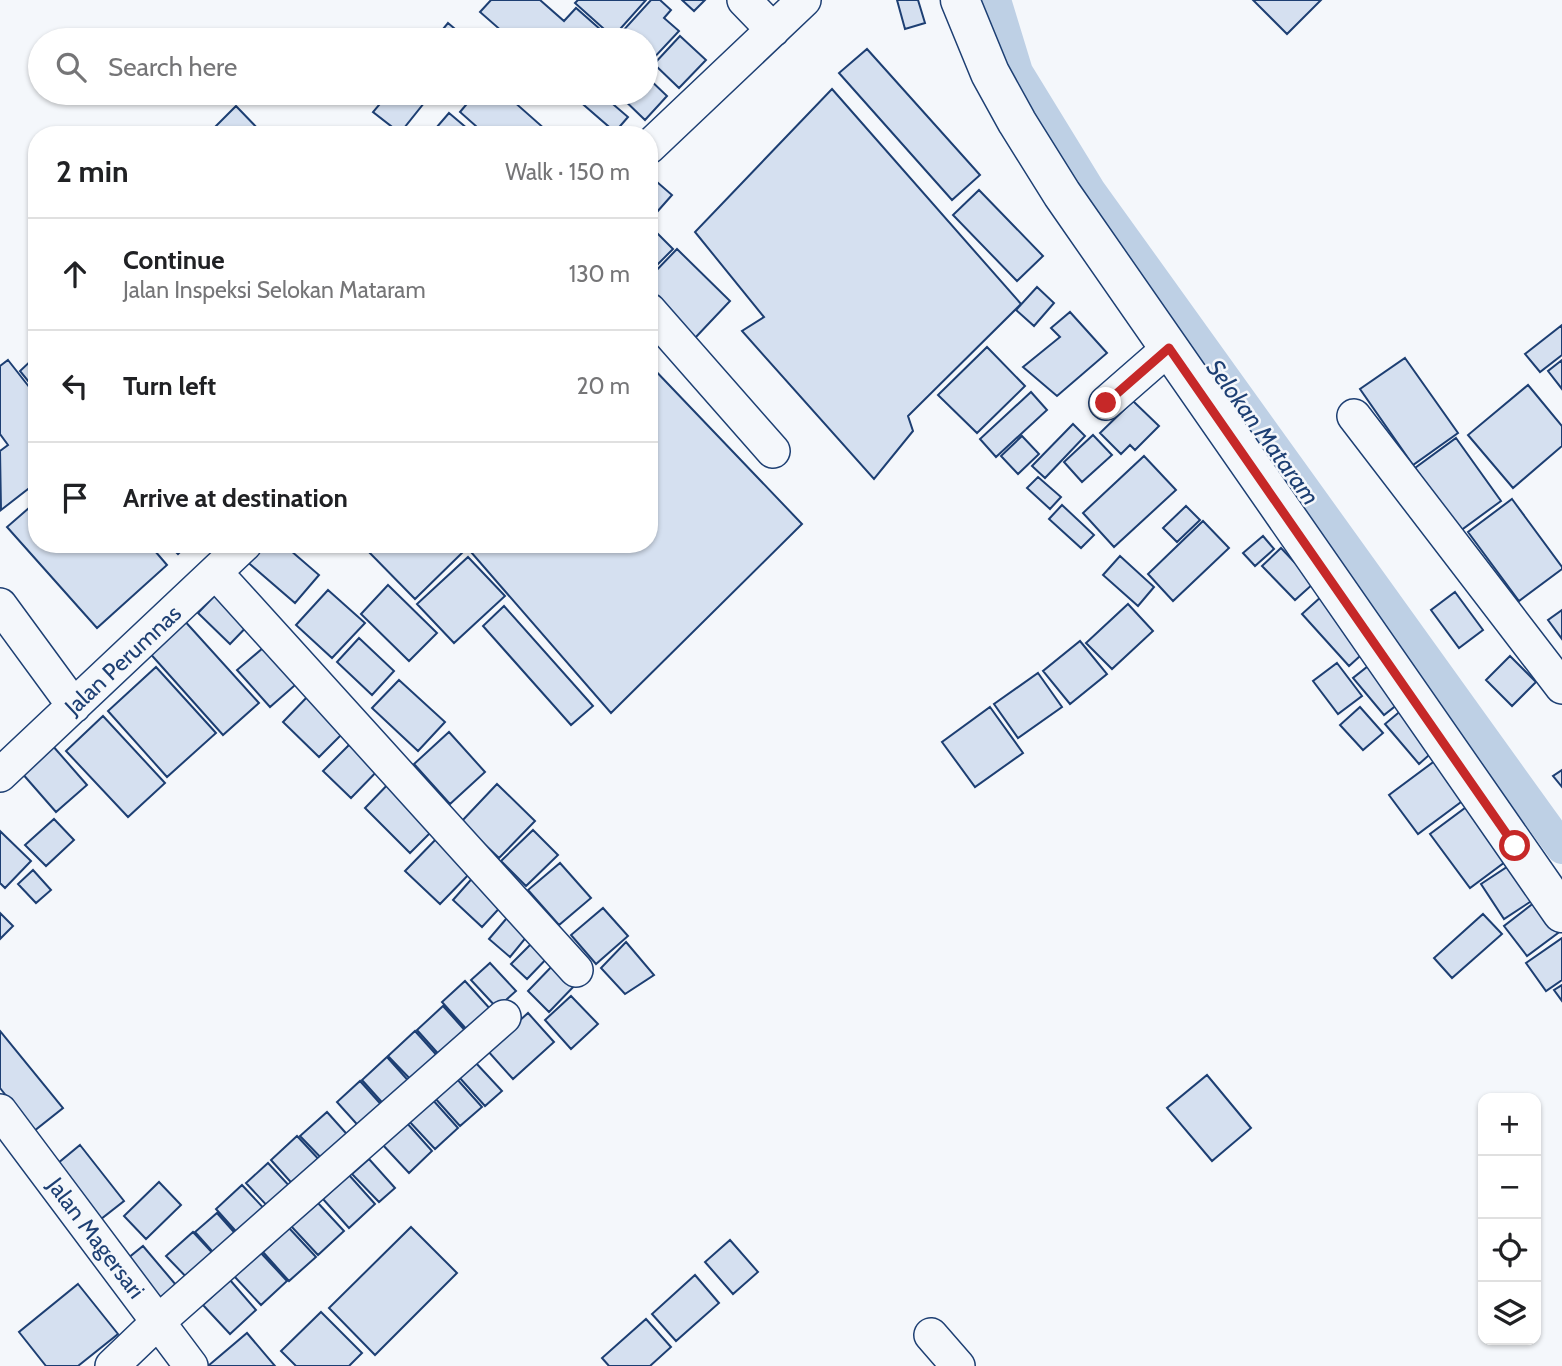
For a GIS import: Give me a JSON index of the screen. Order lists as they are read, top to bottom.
{
  "streets": {
    "street": ["Jalan Perumnas", "Jalan Magersari"]
  },
  "water": ["Selokan Mataram"],
  "page": {
    "search": "Search here",
    "heading": ["2 min", "Walk · 150 m"],
    "list": [
      ["Continue", "Jalan Inspeksi Selokan Mataram", "130 m"],
      ["Turn left", "20 m"],
      "Arrive at destination"
    ],
    "map_buttons": ["+", "−"]
  }
}
